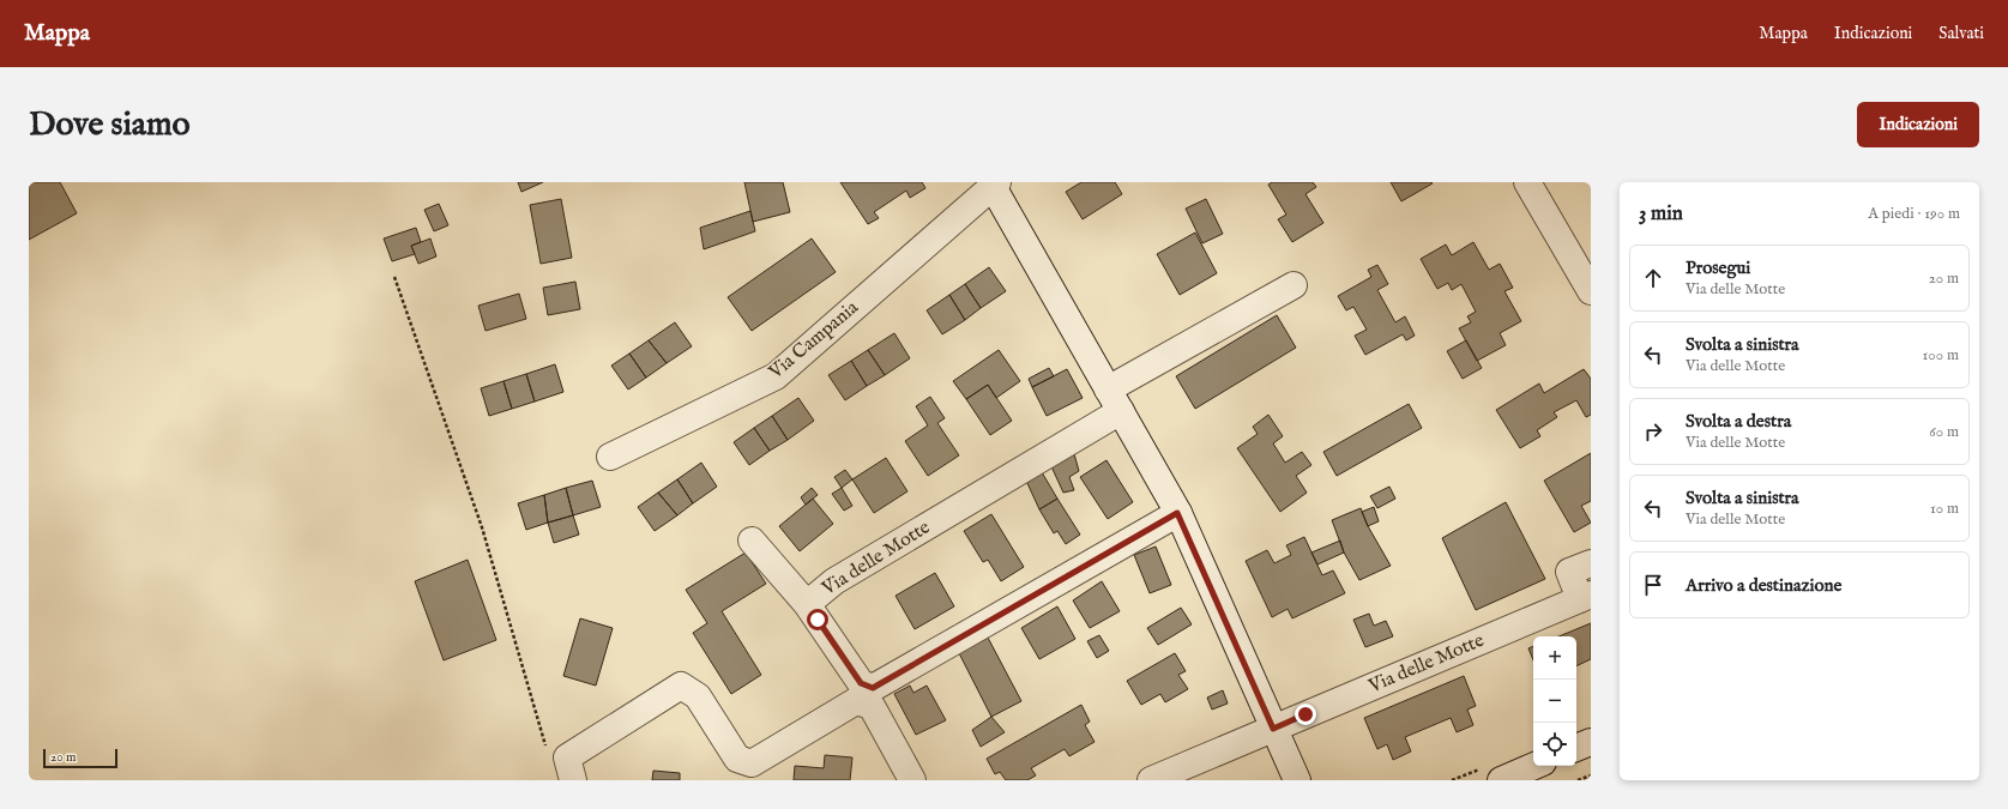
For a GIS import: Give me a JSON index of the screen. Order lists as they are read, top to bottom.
{
  "streets": {
    "street": ["Via Campania", "Via delle Motte"]
  },
  "scale_bar": "20 m",
  "page": {
    "header": "Mappa",
    "nav": ["Mappa", "Indicazioni", "Salvati"],
    "buttons": "Indicazioni",
    "title": "Dove siamo",
    "heading": ["3 min", "A piedi · 190 m"],
    "list": [
      ["Prosegui", "Via delle Motte", "20 m"],
      ["Svolta a sinistra", "Via delle Motte", "100 m"],
      ["Svolta a destra", "Via delle Motte", "60 m"],
      ["Svolta a sinistra", "Via delle Motte", "10 m"],
      "Arrivo a destinazione"
    ],
    "map_buttons": ["+", "−"],
    "scale": "20 m"
  }
}
